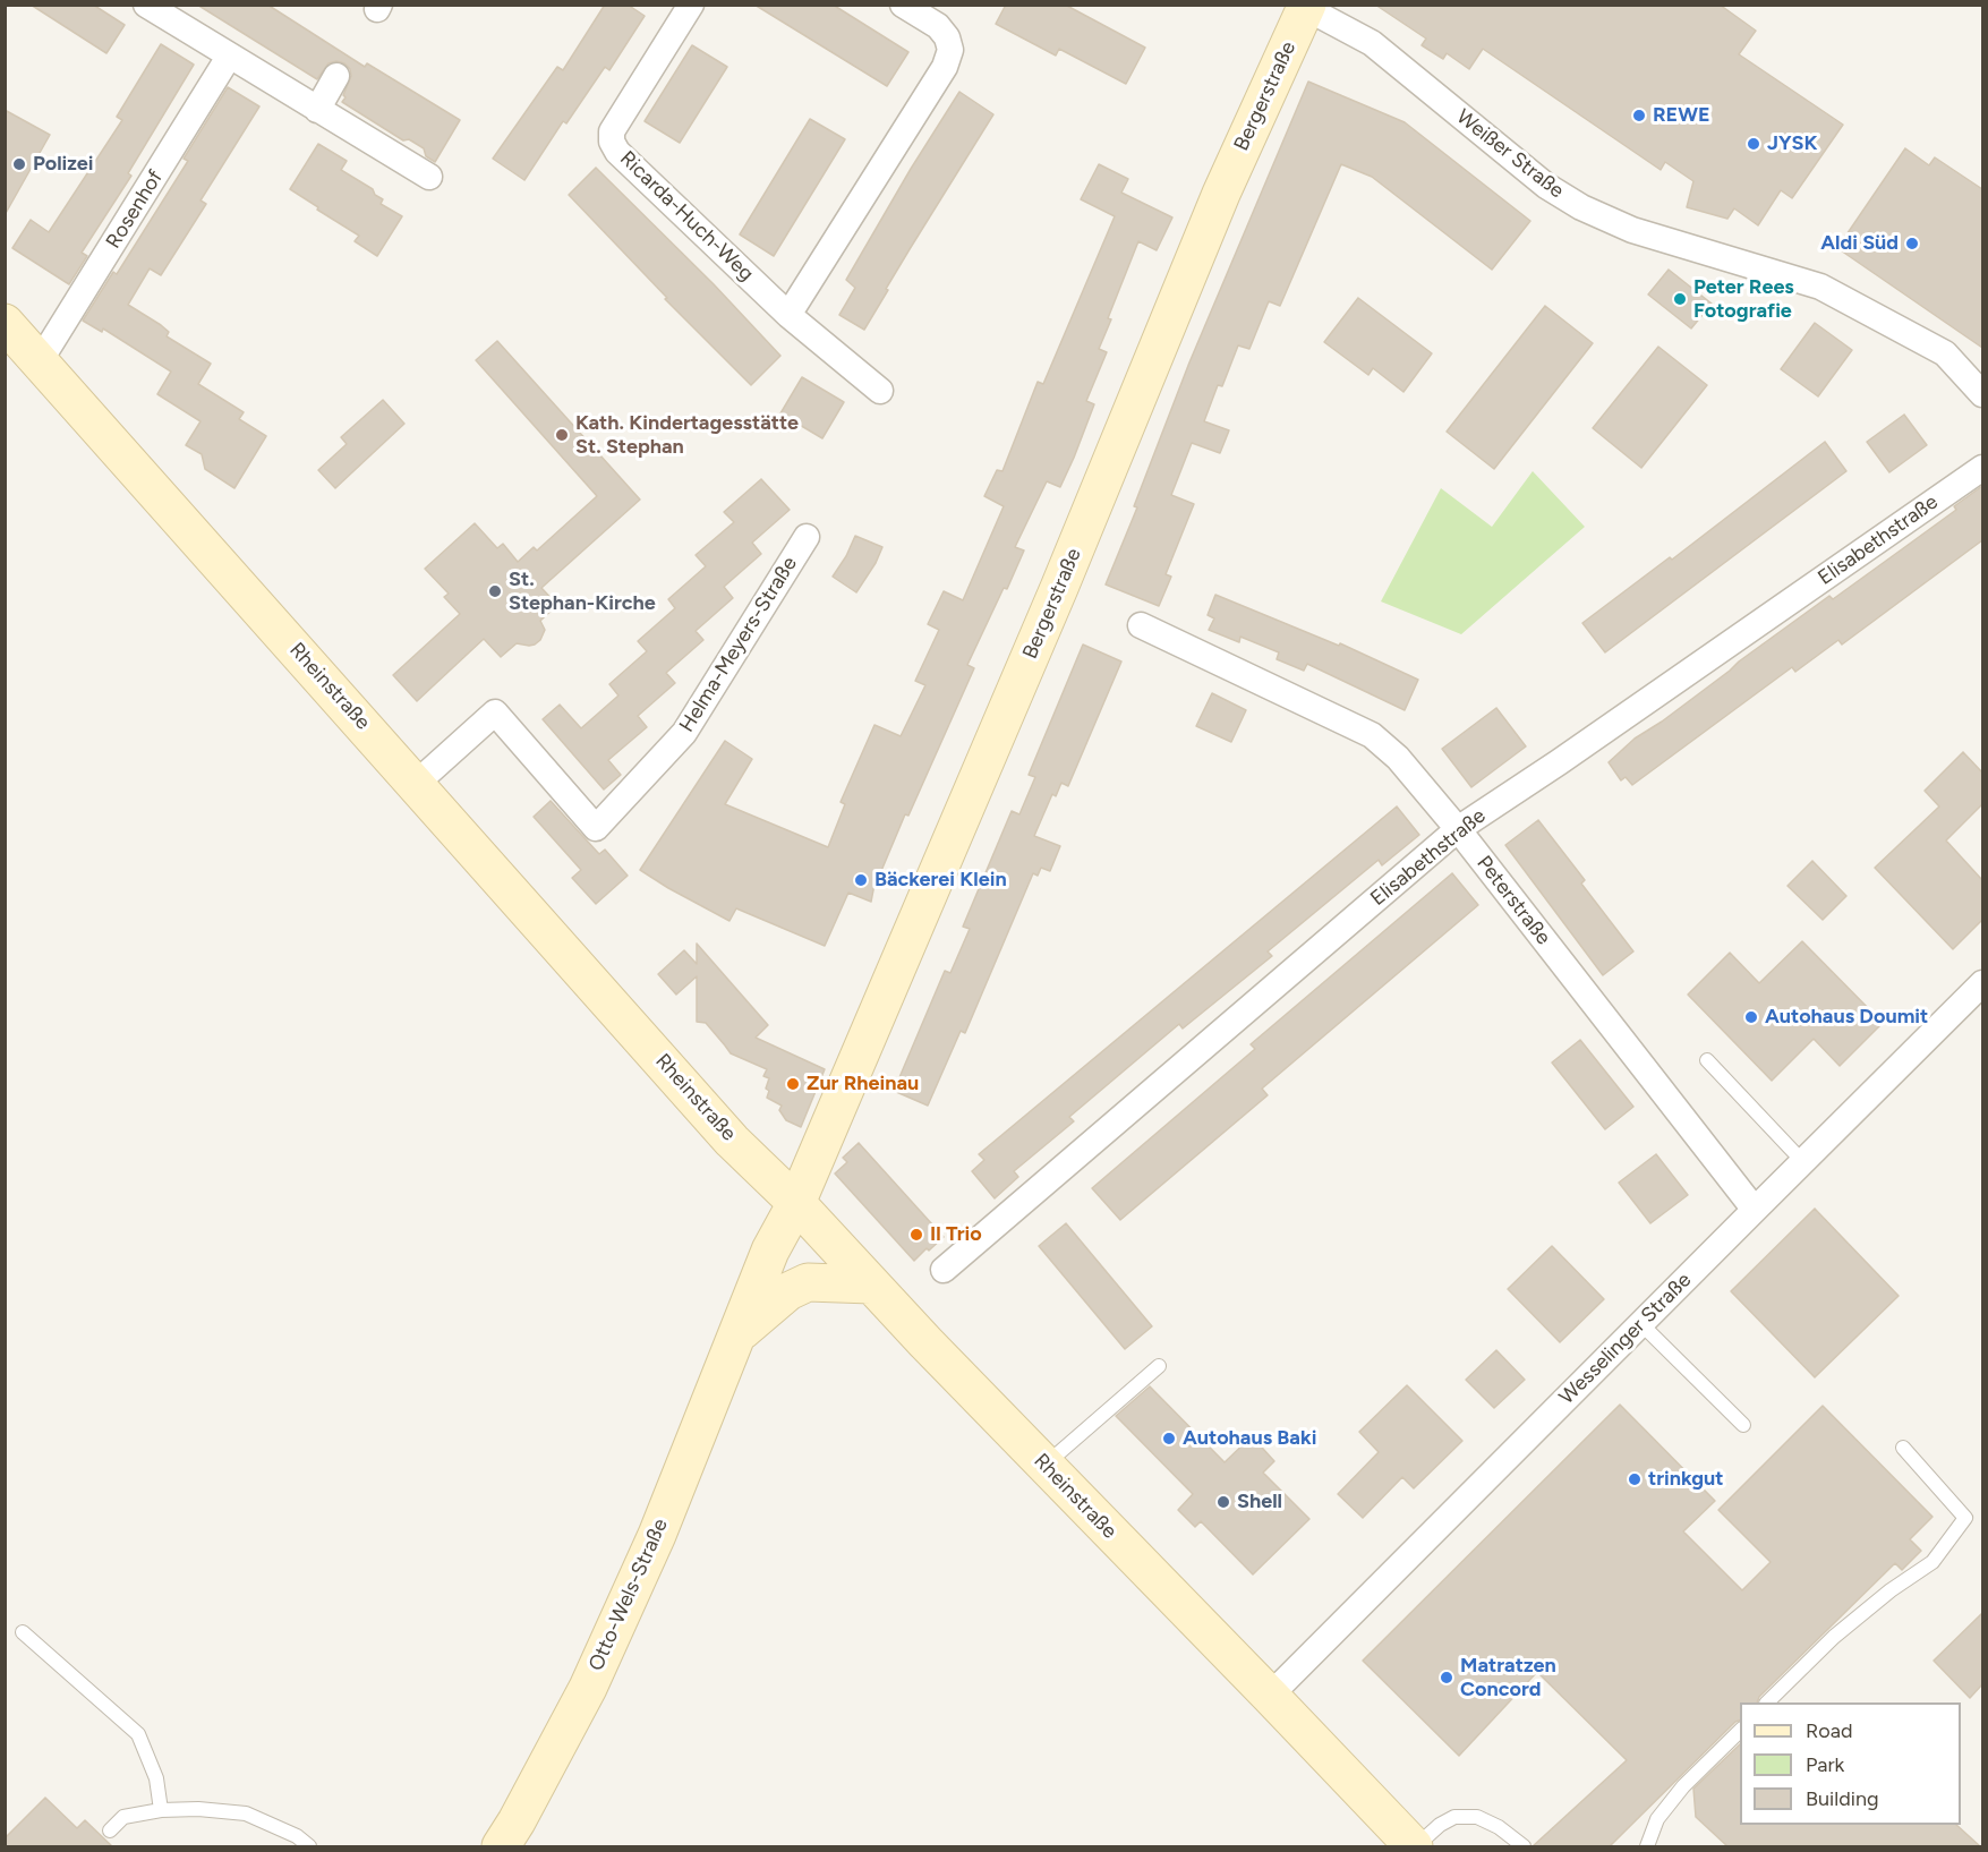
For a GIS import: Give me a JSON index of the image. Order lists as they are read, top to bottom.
{
  "streets": {
    "street": [
      "Bergerstraße",
      "Weißer Straße",
      "Rosenhof",
      "Ricarda-Huch-Weg",
      "Elisabethstraße",
      "Helma-Meyers-Straße",
      "Rheinstraße",
      "Peterstraße",
      "Wesselinger Straße",
      "Otto-Wels-Straße"
    ]
  },
  "crossings": [
    ["Bergerstraße", "Weißer Straße"],
    ["Bergerstraße", "Rheinstraße"],
    ["Bergerstraße", "Otto-Wels-Straße"],
    ["Rosenhof", "Rheinstraße"],
    ["Elisabethstraße", "Peterstraße"],
    ["Helma-Meyers-Straße", "Rheinstraße"],
    ["Rheinstraße", "Wesselinger Straße"],
    ["Rheinstraße", "Otto-Wels-Straße"],
    ["Peterstraße", "Wesselinger Straße"]
  ],
  "places": [
    "REWE",
    "JYSK",
    "Polizei",
    "Aldi Süd",
    "Peter Rees Fotografie",
    "Kath. Kindertagesstätte St. Stephan",
    "St. Stephan-Kirche",
    "Bäckerei Klein",
    "Autohaus Doumit",
    "Zur Rheinau",
    "Il Trio",
    "Autohaus Baki",
    "trinkgut",
    "Shell",
    "Matratzen Concord"
  ],
  "legend": ["Road", "Park", "Building"]
}
